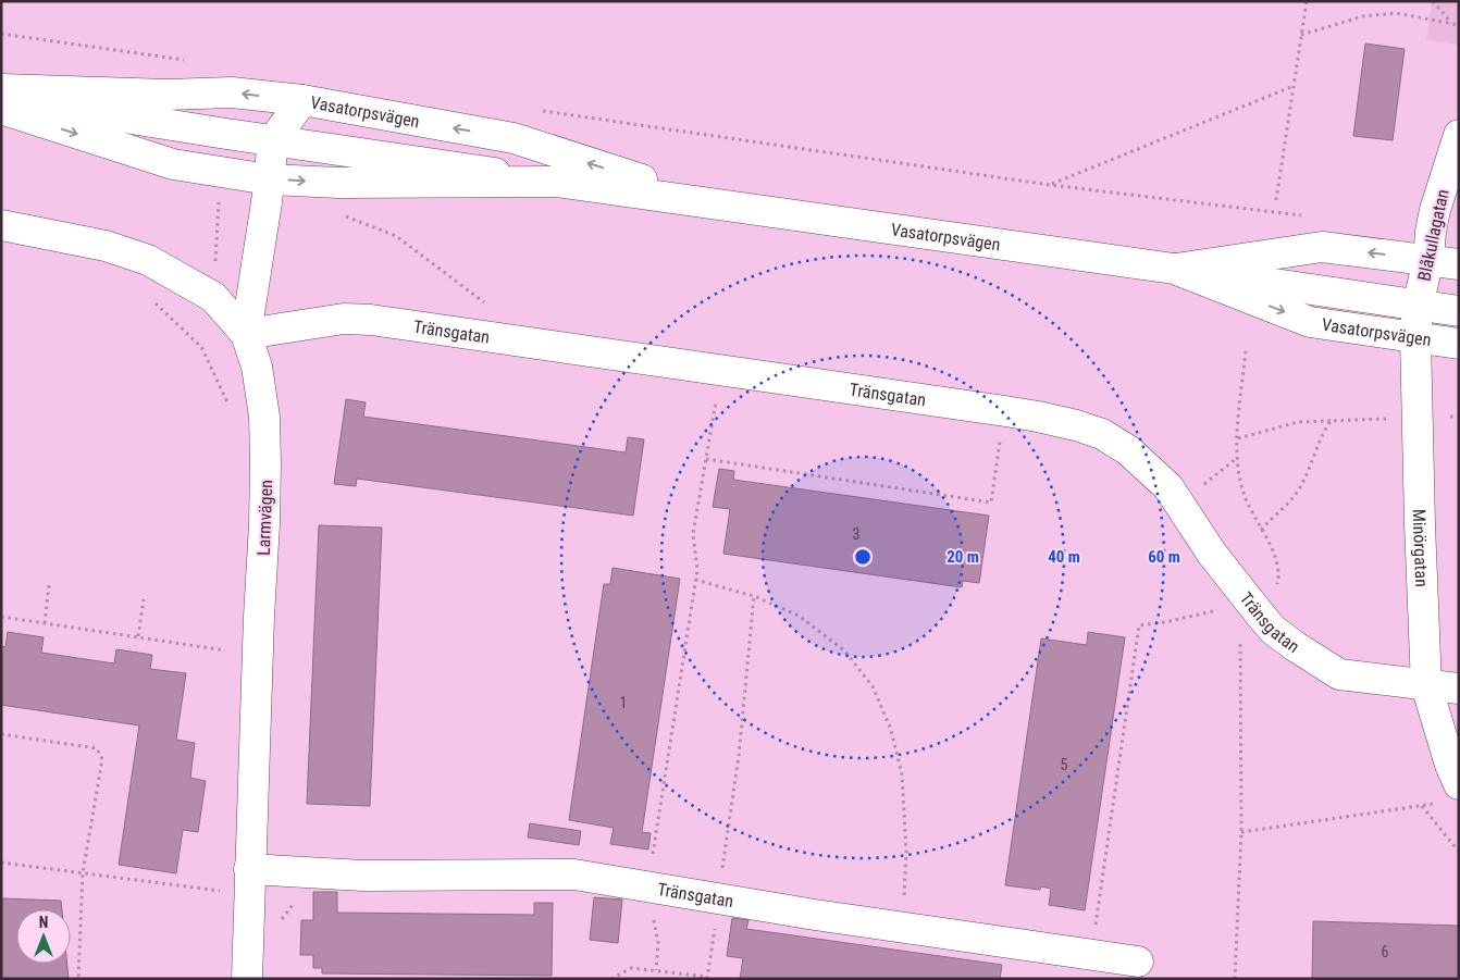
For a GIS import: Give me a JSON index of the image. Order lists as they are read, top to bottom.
{
  "streets": {
    "street": [
      "Vasatorpsvägen",
      "Blåkullagatan",
      "Tränsgatan",
      "Larmvägen",
      "Minörgatan"
    ]
  },
  "crossings": [
    ["Vasatorpsvägen", "Blåkullagatan"],
    ["Vasatorpsvägen", "Minörgatan"],
    ["Blåkullagatan", "Minörgatan"],
    ["Tränsgatan", "Larmvägen"],
    ["Tränsgatan", "Minörgatan"]
  ],
  "house_numbers": [
    "3",
    "1",
    "5",
    "6"
  ],
  "north": "top",
  "rings": ["20 m", "40 m", "60 m"]
}
